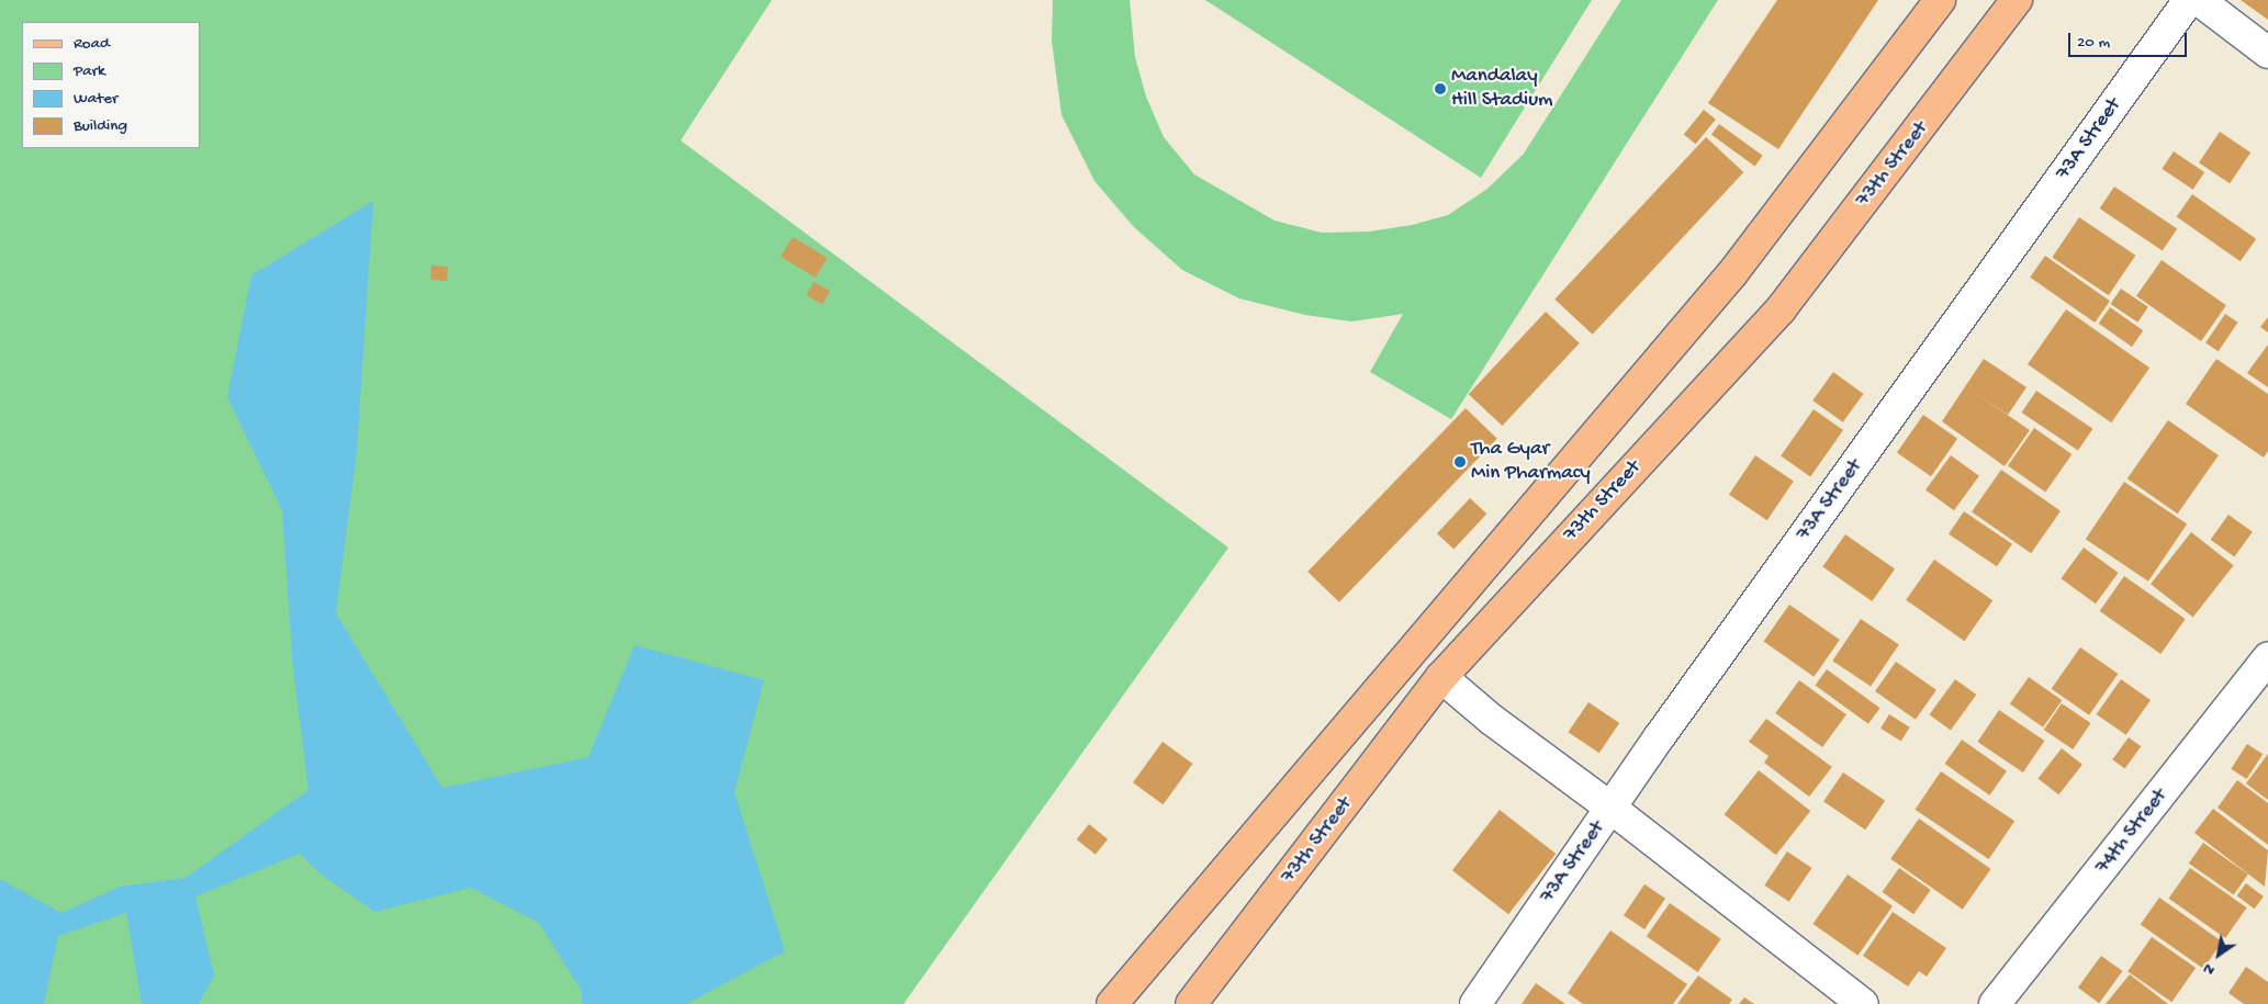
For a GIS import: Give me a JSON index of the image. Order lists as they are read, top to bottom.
{
  "streets": {
    "main road": ["73th Street"],
    "street": ["73A Street", "74th Street"]
  },
  "places": ["Mandalay Hill Stadium", "Tha Gyar Min Pharmacy"],
  "legend": [
    "Road",
    "Park",
    "Water",
    "Building"
  ],
  "scale_bar": "20 m",
  "north": "bottom left"
}
